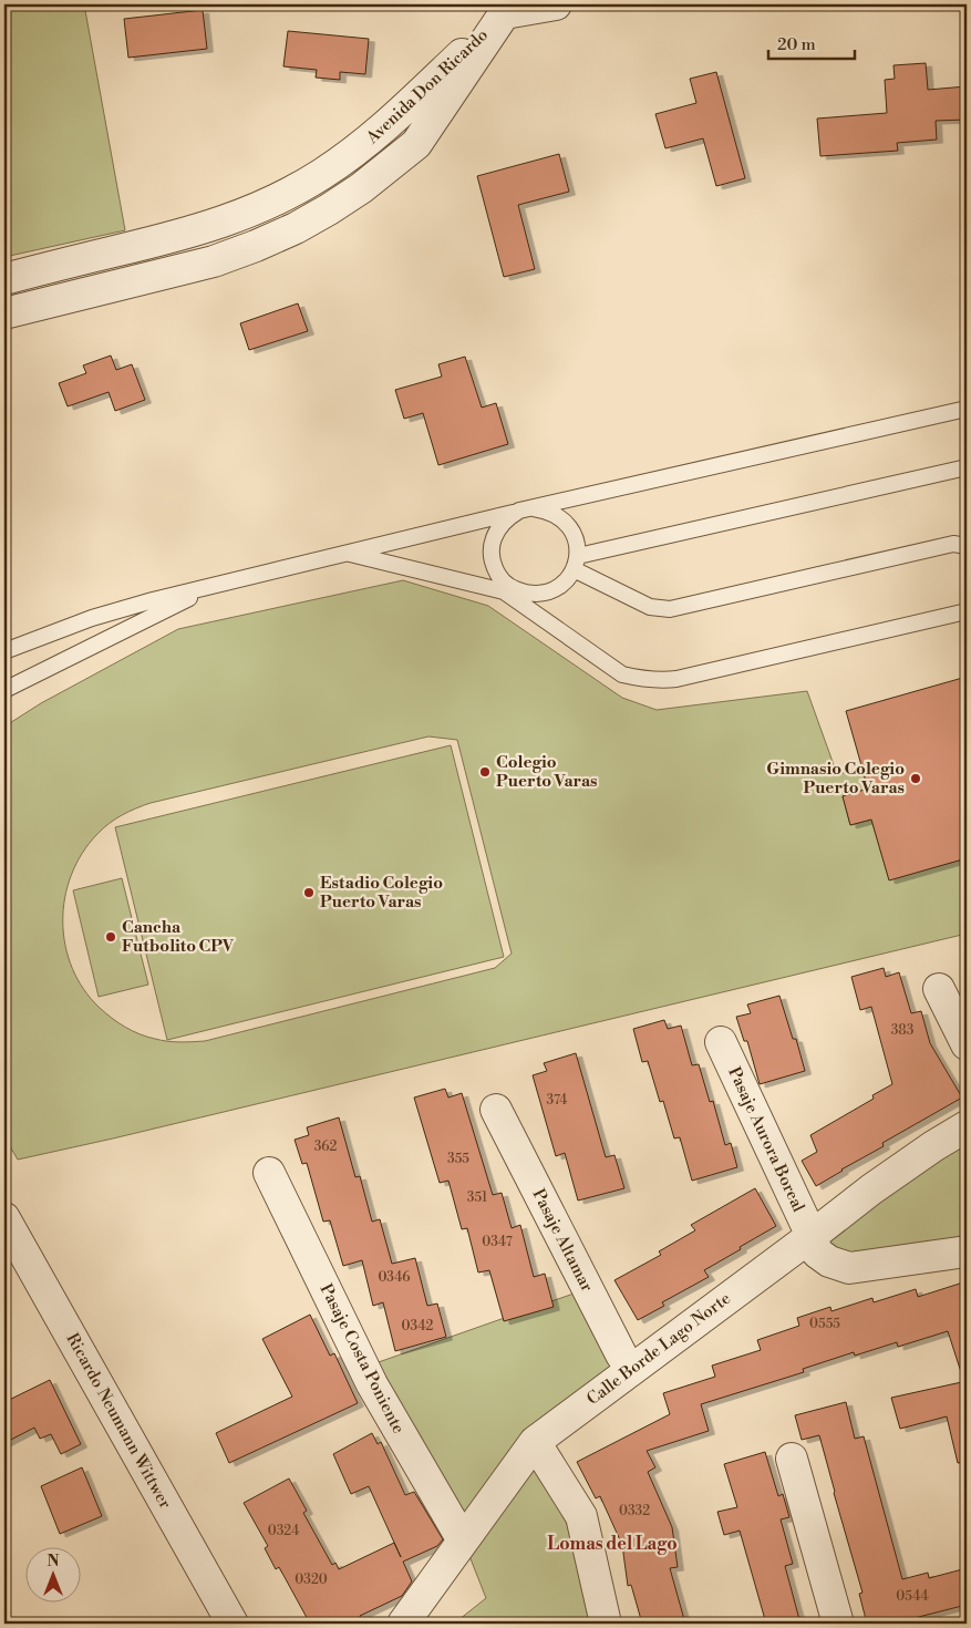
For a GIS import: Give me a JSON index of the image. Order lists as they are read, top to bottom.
{
  "streets": {
    "street": [
      "Avenida Don Ricardo",
      "Pasaje Aurora Boreal",
      "Pasaje Altamar",
      "Calle Borde Lago Norte",
      "Pasaje Costa Poniente",
      "Ricardo Neumann Wittwer"
    ]
  },
  "crossings": [
    ["Pasaje Aurora Boreal", "Calle Borde Lago Norte"],
    ["Pasaje Altamar", "Calle Borde Lago Norte"],
    ["Calle Borde Lago Norte", "Pasaje Costa Poniente"]
  ],
  "districts": ["Lomas del Lago"],
  "places": [
    "Colegio Puerto Varas",
    "Gimnasio Colegio Puerto Varas",
    "Estadio Colegio Puerto Varas",
    "Cancha Futbolito CPV"
  ],
  "house_numbers": [
    "383",
    "374",
    "362",
    "355",
    "351",
    "0347",
    "0346",
    "0555",
    "0342",
    "0332",
    "0324",
    "0320",
    "0544"
  ],
  "scale_bar": "20 m",
  "north": "top"
}
